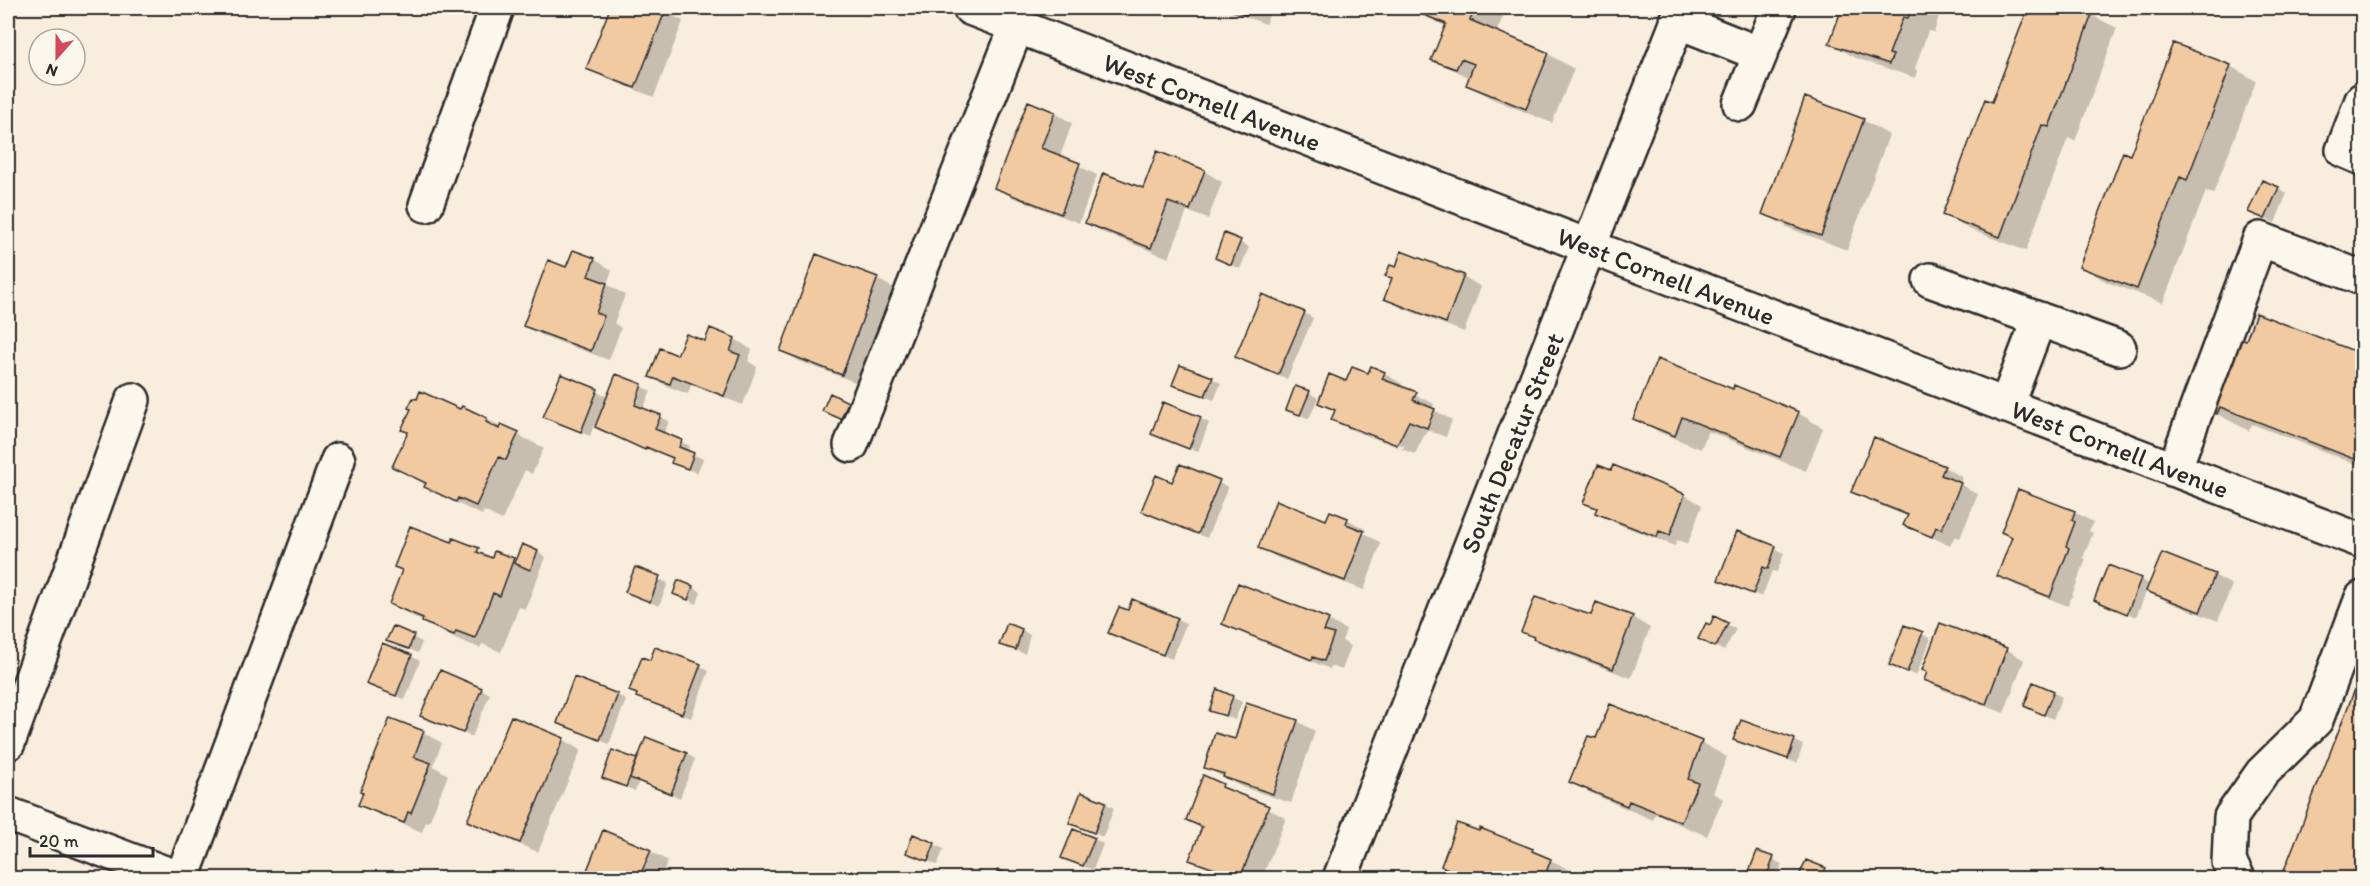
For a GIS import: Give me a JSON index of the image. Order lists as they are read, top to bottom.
{
  "streets": {
    "street": ["West Cornell Avenue", "South Decatur Street"]
  },
  "crossings": [
    ["West Cornell Avenue", "South Decatur Street"]
  ],
  "scale_bar": "20 m",
  "north": "bottom"
}
